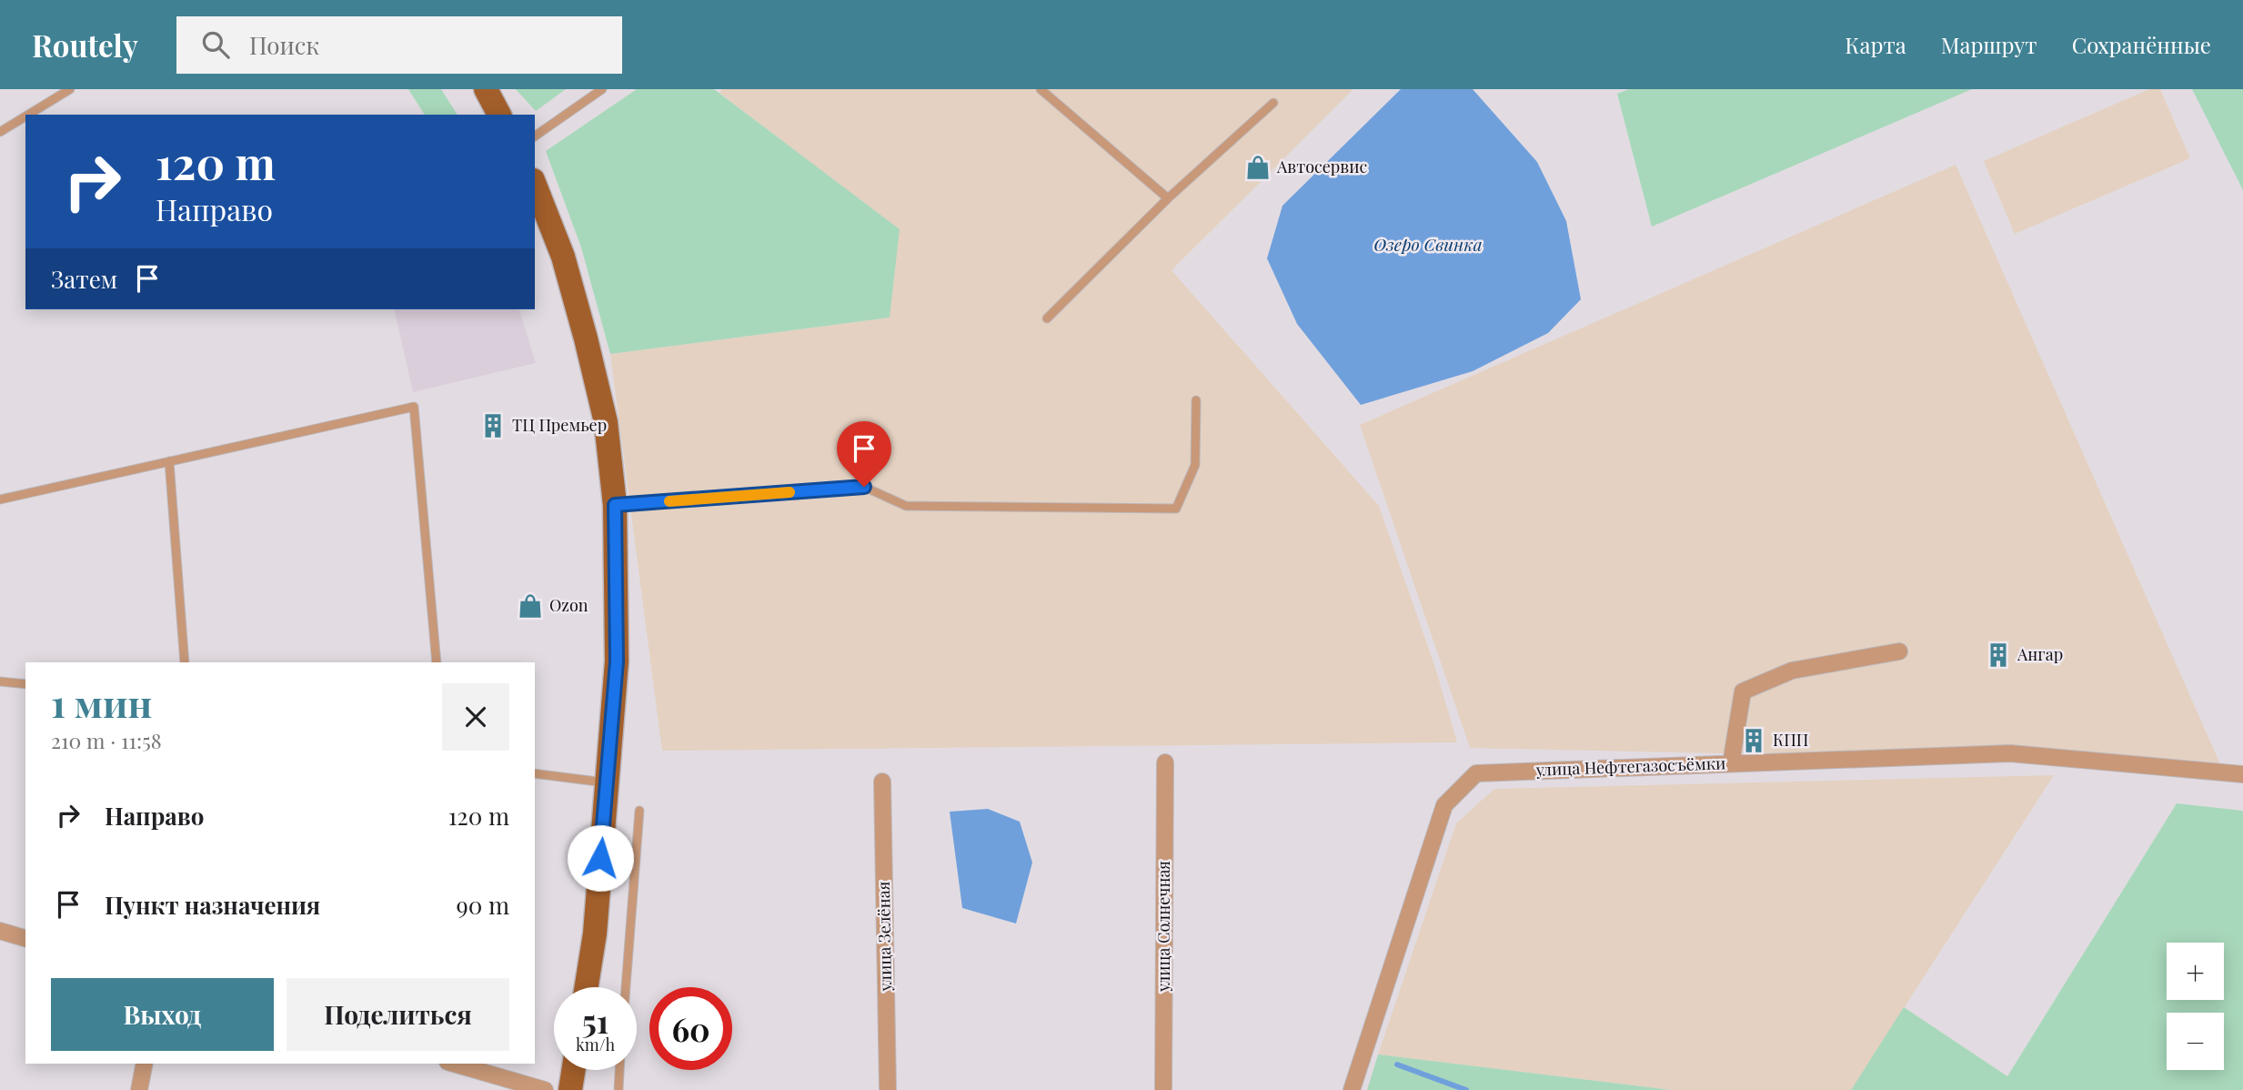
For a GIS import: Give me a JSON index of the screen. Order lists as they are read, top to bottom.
{
  "streets": {
    "street": ["улица Нефтегазосъёмки", "улица Солнечная", "улица Зелёная"]
  },
  "water": ["Озеро Свинка"],
  "places": {
    "shop": ["Автосервис", "Ozon"],
    "building": ["ТЦ Премьер", "Ангар", "КПП"]
  },
  "page": {
    "header": "Routely",
    "search": "Поиск",
    "nav": ["Карта", "Маршрут", "Сохранённые"],
    "turn": ["120 m", "Направо"],
    "then": "Затем",
    "heading": ["1 мин", "210 m · 11:58"],
    "list": [
      {
        "name": "Направо",
        "value": "120 m"
      },
      {
        "name": "Пункт назначения",
        "value": "90 m"
      }
    ],
    "map_buttons": ["+", "−"],
    "buttons": ["Выход", "Поделиться"],
    "speed": "51 km/h",
    "limit": "60"
  }
}
